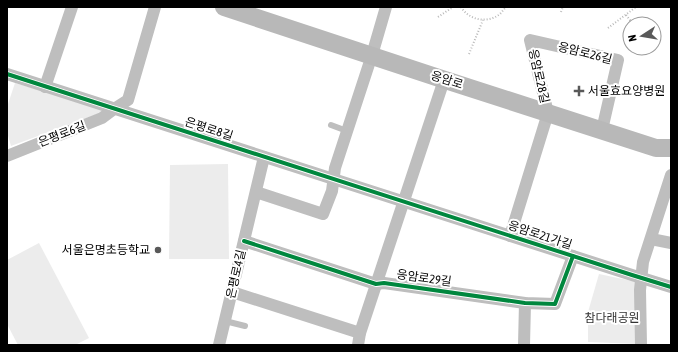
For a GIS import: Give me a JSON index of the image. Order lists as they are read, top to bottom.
{
  "streets": {
    "main road": ["응암로"],
    "street": [
      "응암로26길",
      "응암로28길",
      "은평로8길",
      "은평로6길",
      "응암로21가길",
      "은평로4길",
      "응암로29길"
    ]
  },
  "crossings": [
    ["응암로26길", "응암로28길"],
    ["응암로26길", "응암로"],
    ["응암로28길", "응암로"],
    ["응암로", "응암로29길"],
    ["은평로8길", "은평로6길"],
    ["은평로8길", "응암로21가길"],
    ["은평로8길", "은평로4길"],
    ["은평로8길", "응암로29길"],
    ["응암로21가길", "응암로29길"],
    ["은평로4길", "응암로29길"]
  ],
  "parks": ["참다래공원"],
  "places": {
    "health": ["서울효요양병원"],
    "other": ["서울은명초등학교"]
  },
  "north": "left"
}
